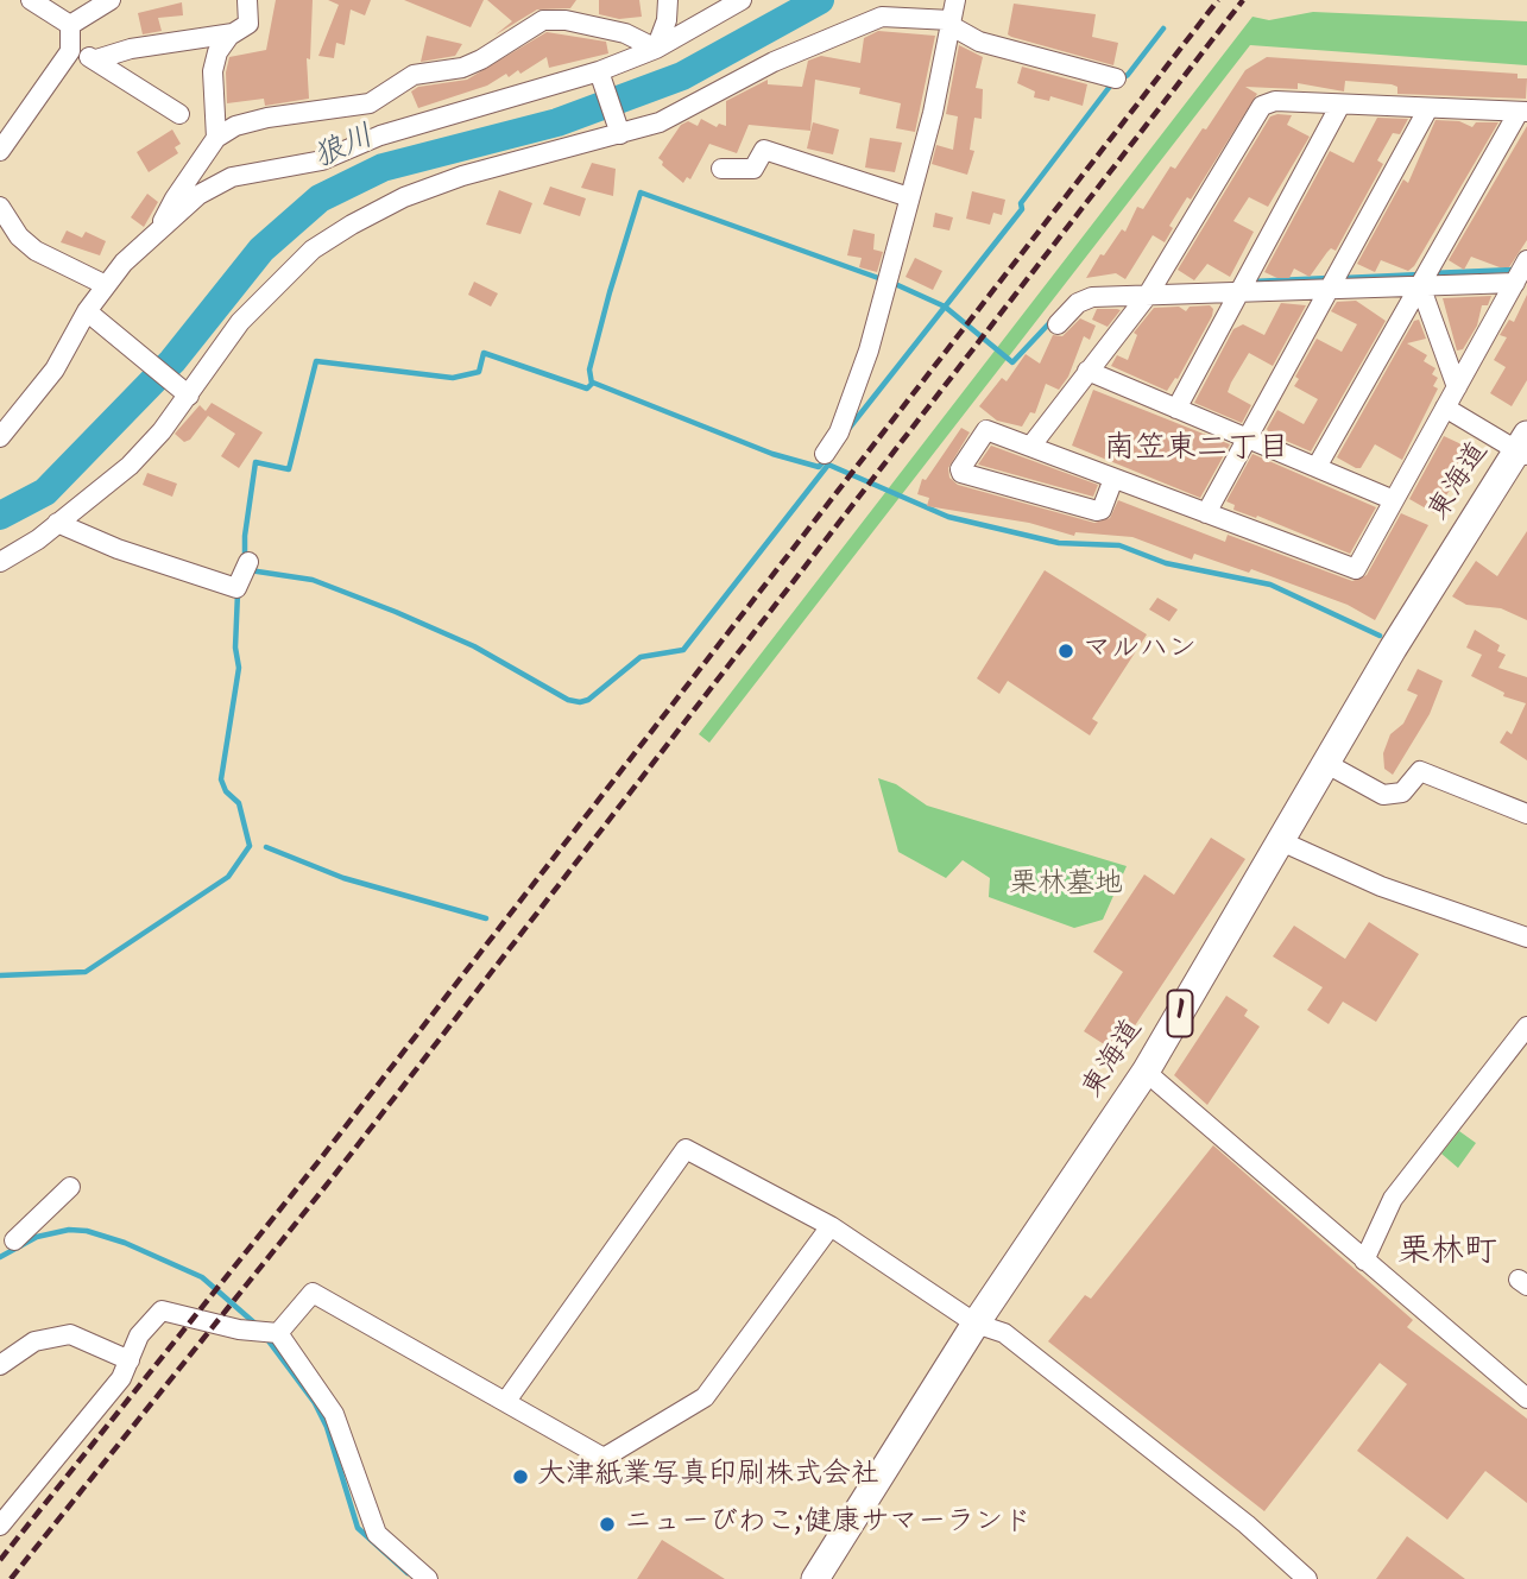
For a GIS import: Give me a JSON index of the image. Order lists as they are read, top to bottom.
{
  "streets": {
    "highway": ["東海道", "1"]
  },
  "districts": ["南笠東二丁目", "栗林町"],
  "water": ["狼川"],
  "parks": ["栗林墓地"],
  "places": ["マルハン", "大津紙業写真印刷株式会社", "ニューびわこ;健康サマーランド"]
}
